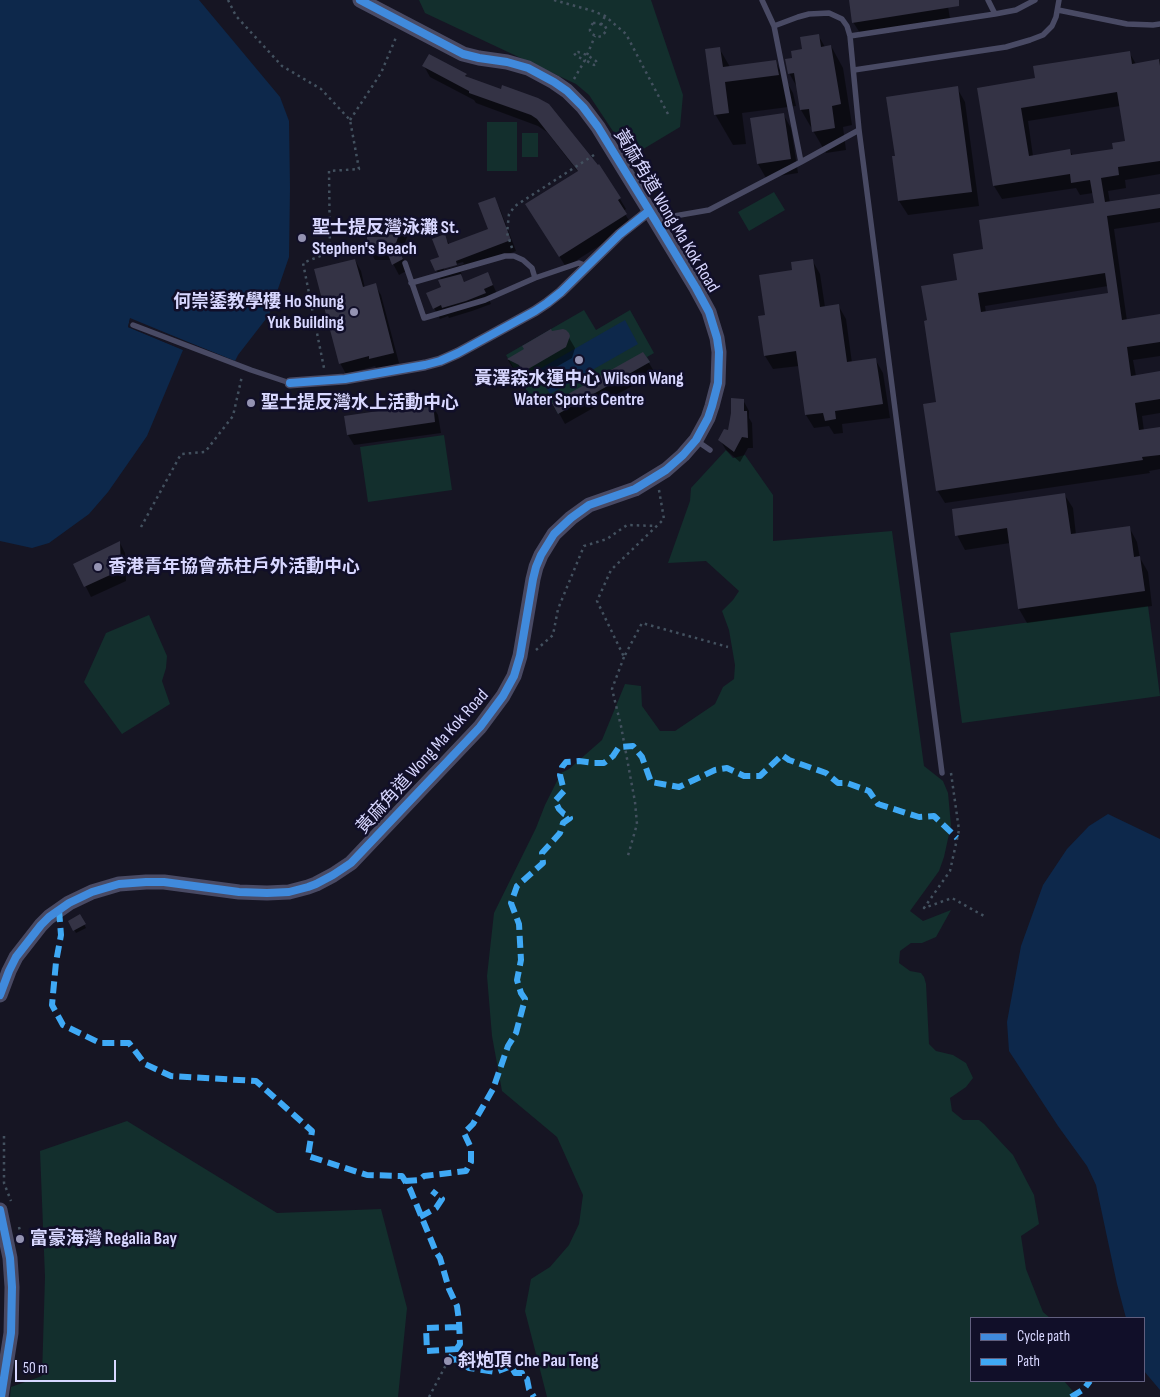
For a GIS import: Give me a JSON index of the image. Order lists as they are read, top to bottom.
{
  "streets": {
    "street": ["黃麻角道 Wong Ma Kok Road"]
  },
  "places": [
    "聖士提反灣泳灘 St. Stephen's Beach",
    "何崇鋈教學樓 Ho Shung Yuk Building",
    "黃澤森水運中心 Wilson Wang Water Sports Centre",
    "聖士提反灣水上活動中心",
    "香港青年協會赤柱戶外活動中心",
    "富豪海灣 Regalia Bay",
    "斜炮頂 Che Pau Teng"
  ],
  "legend": ["Cycle path", "Path"],
  "scale_bar": "50 m"
}
